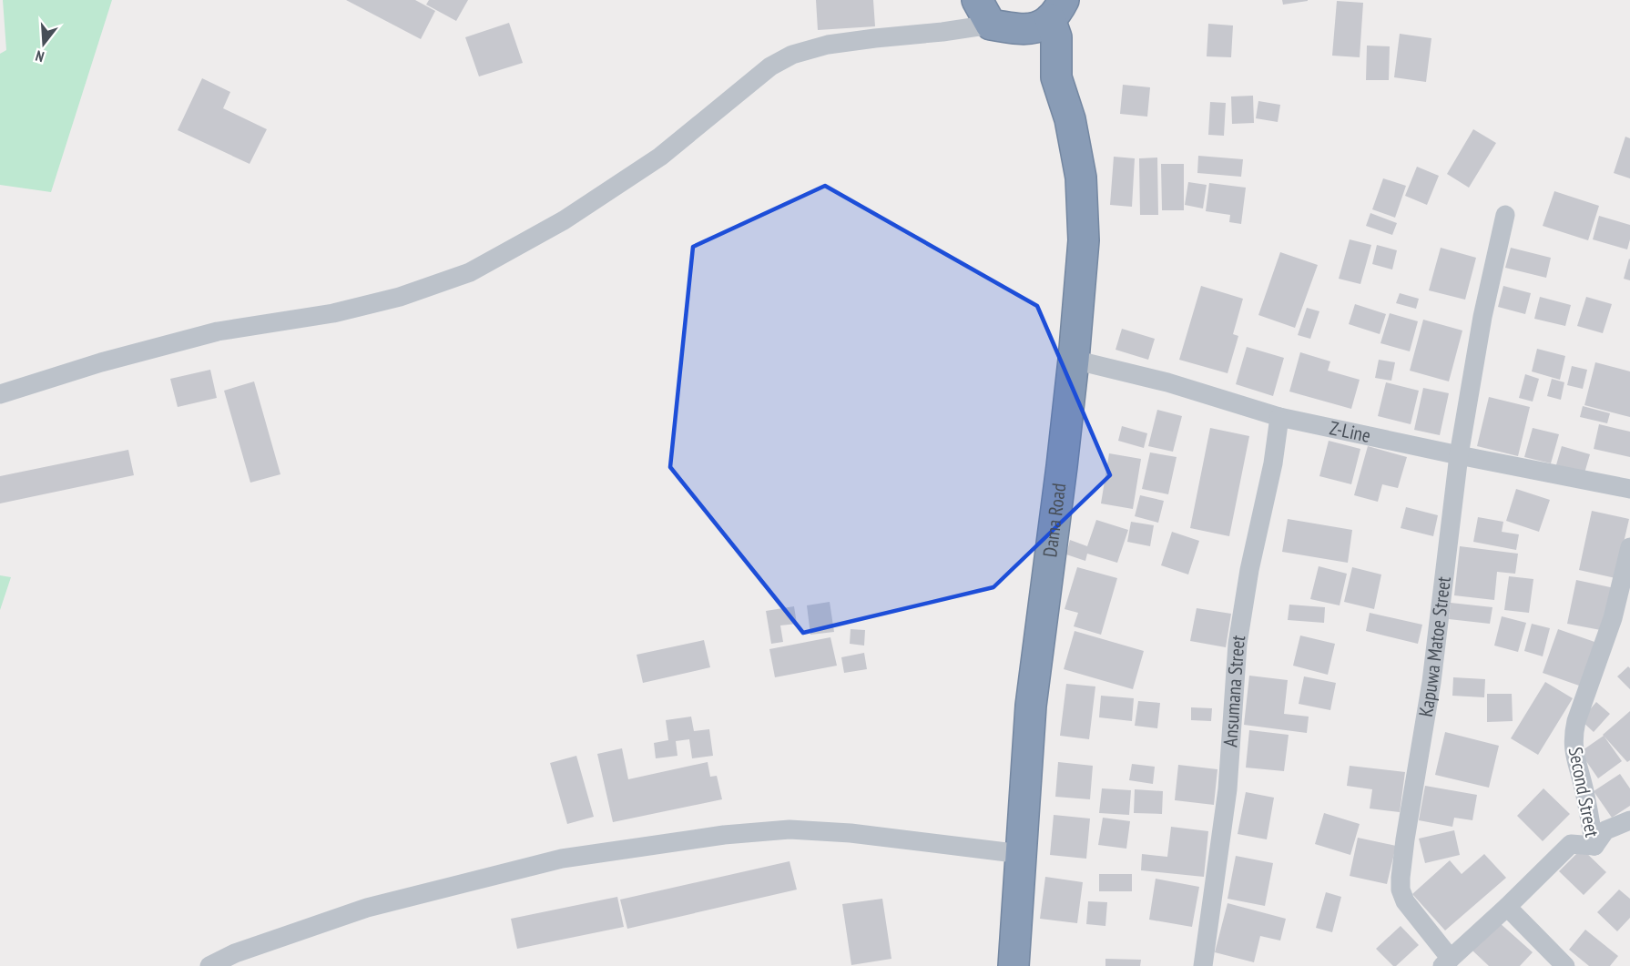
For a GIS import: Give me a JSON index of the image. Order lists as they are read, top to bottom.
{
  "streets": {
    "highway": ["Dama Road"],
    "street": [
      "Z-Line",
      "Kapuwa Matoe Street",
      "Ansumana Street",
      "Second Street"
    ]
  },
  "crossings": [
    ["Z-Line", "Dama Road"],
    ["Z-Line", "Kapuwa Matoe Street"],
    ["Z-Line", "Ansumana Street"],
    ["Kapuwa Matoe Street", "Second Street"]
  ],
  "north": "bottom"
}
